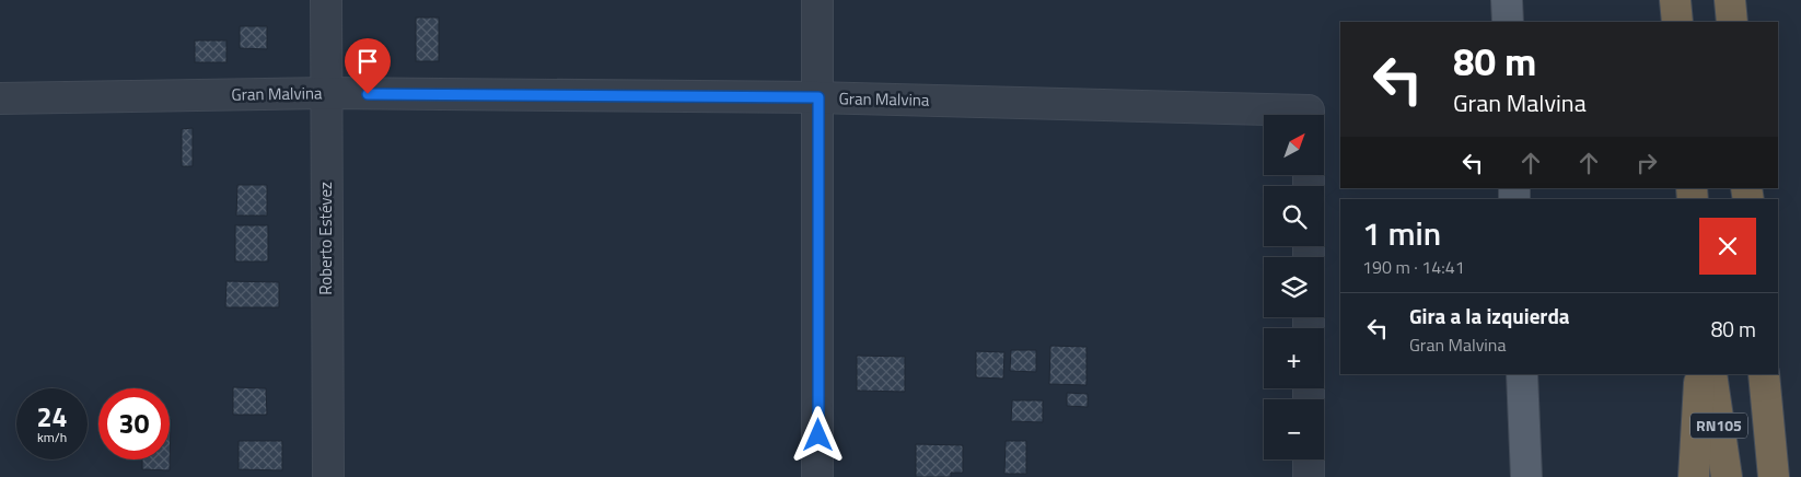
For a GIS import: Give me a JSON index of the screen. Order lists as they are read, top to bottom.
{
  "streets": {
    "highway": ["RN105"],
    "street": ["Gran Malvina", "Roberto Estévez"]
  },
  "crossings": [
    ["Gran Malvina", "Roberto Estévez"]
  ],
  "north": "top right",
  "page": {
    "turn": ["80 m", "Gran Malvina"],
    "map_buttons": ["+", "−"],
    "heading": ["1 min", "190 m · 14:41"],
    "list": [
      {
        "name": "Gira a la izquierda",
        "note": "Gran Malvina",
        "value": "80 m"
      }
    ],
    "speed": "24 km/h",
    "limit": "30"
  }
}
